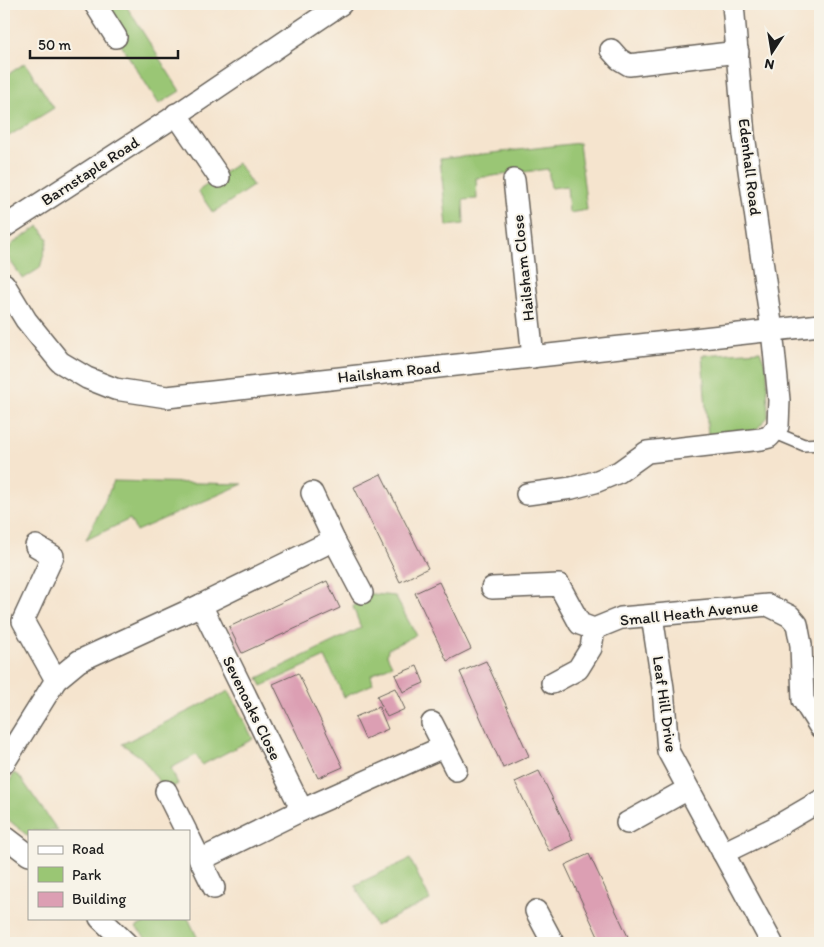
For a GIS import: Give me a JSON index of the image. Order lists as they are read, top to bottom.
{
  "streets": {
    "street": [
      "Edenhall Road",
      "Barnstaple Road",
      "Hailsham Close",
      "Hailsham Road",
      "Small Heath Avenue",
      "Leaf Hill Drive",
      "Sevenoaks Close"
    ]
  },
  "crossings": [
    ["Edenhall Road", "Hailsham Road"],
    ["Hailsham Close", "Hailsham Road"],
    ["Small Heath Avenue", "Leaf Hill Drive"]
  ],
  "legend": ["Road", "Park", "Building"],
  "scale_bar": "50 m",
  "north": "bottom"
}
